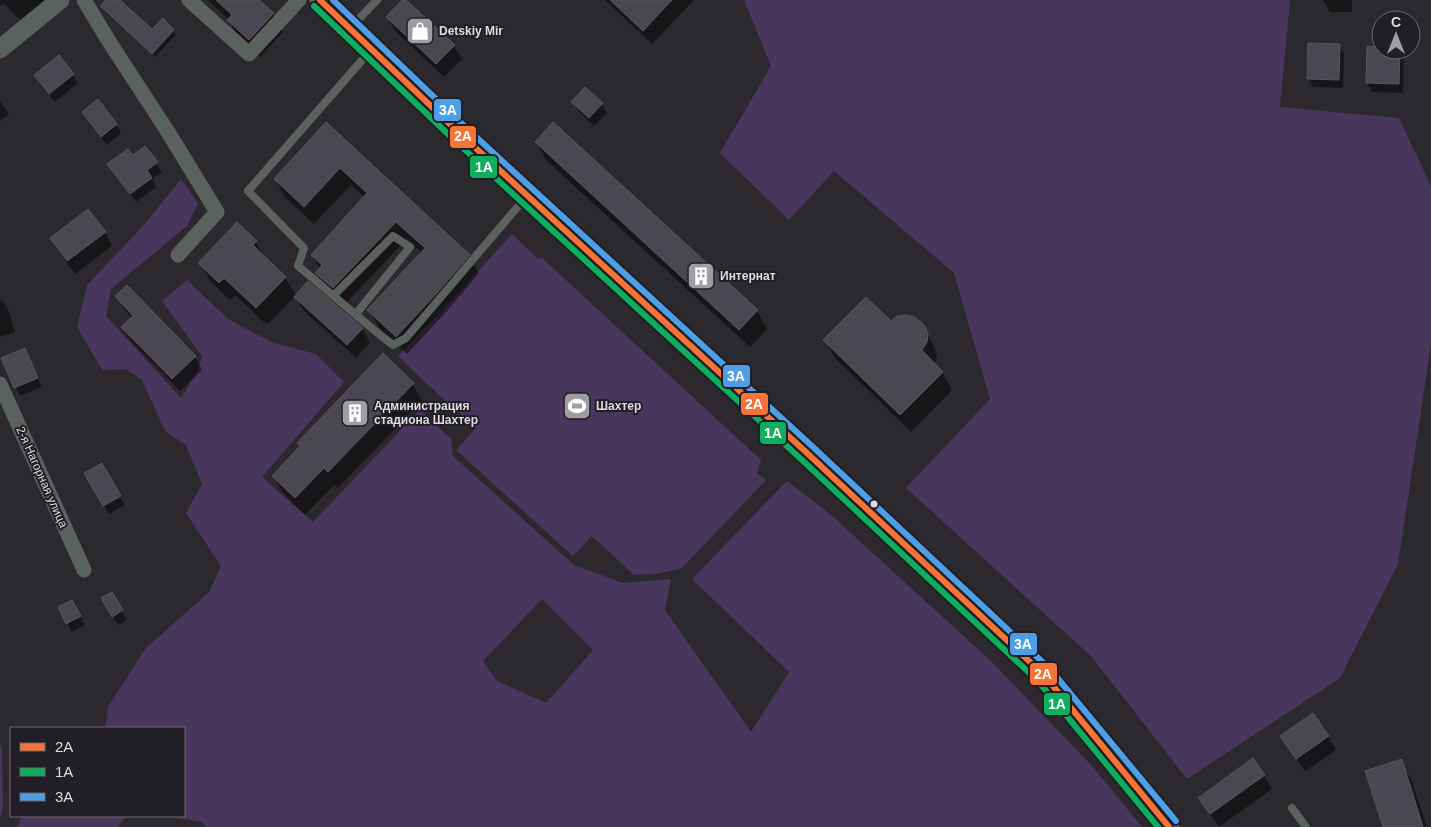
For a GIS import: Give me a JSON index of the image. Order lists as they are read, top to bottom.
{
  "streets": {
    "street": ["2-я Нагорная улица"]
  },
  "places": {
    "shop": ["Detskiy Mir"],
    "building": ["Интернат", "Администрация стадиона Шахтер"],
    "sports": ["Шахтер"]
  },
  "lines": ["transit line 2А", "transit line 3А", "transit line 1А"],
  "legend": ["2А", "1А", "3А"],
  "north": "top"
}
